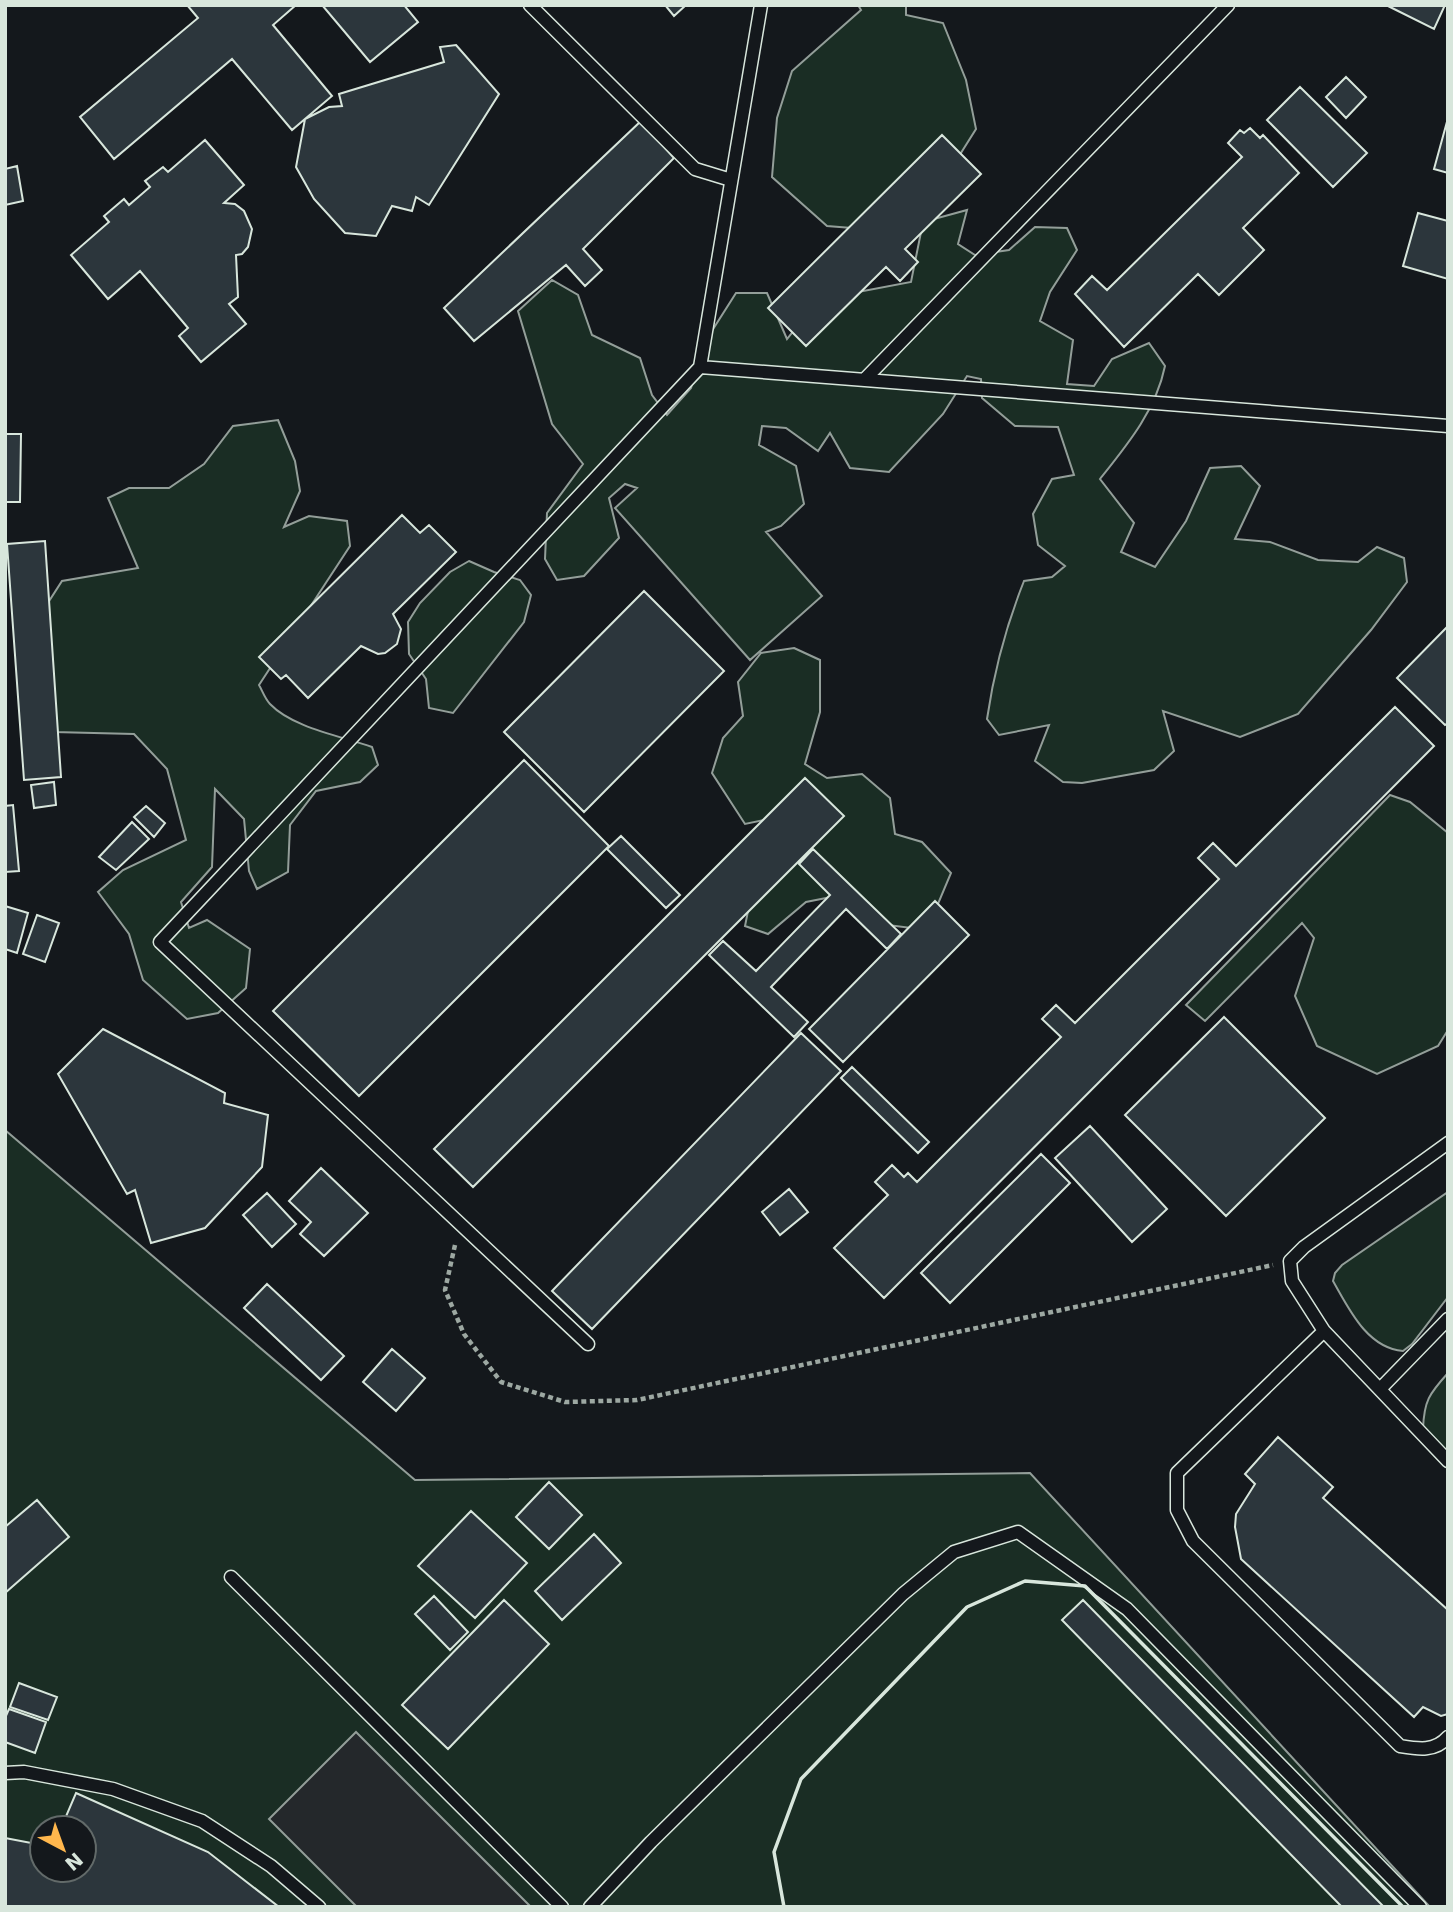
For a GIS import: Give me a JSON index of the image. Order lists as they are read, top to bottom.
{
  "north": "bottom right"
}
